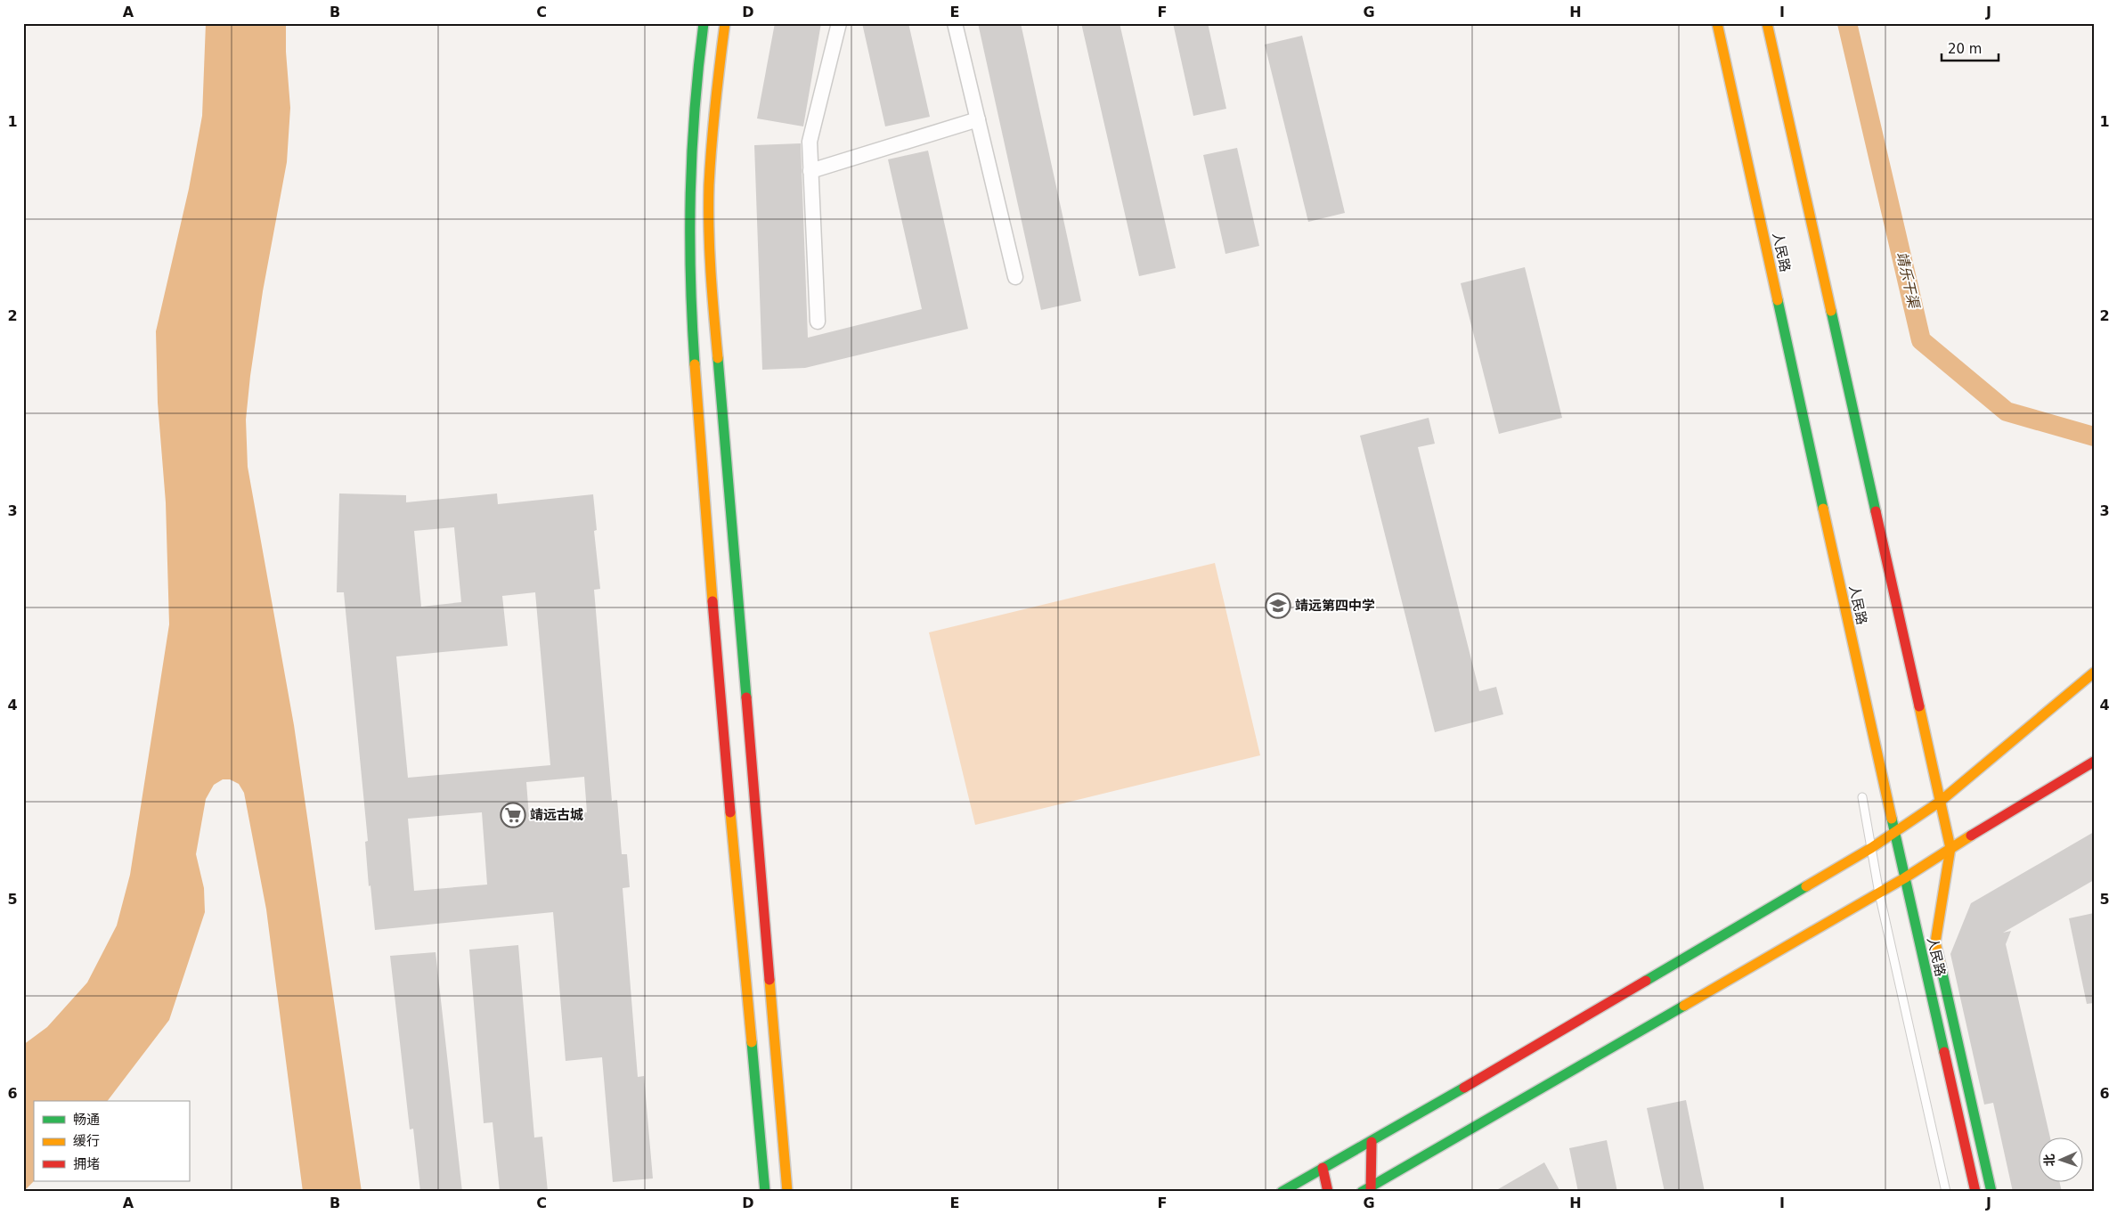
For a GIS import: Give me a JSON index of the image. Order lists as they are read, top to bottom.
{
  "streets": {
    "main road": ["人民路"]
  },
  "water": ["靖乐干渠"],
  "places": {
    "school or university": ["靖远第四中学"],
    "supermarket": ["靖远古城"]
  },
  "legend": ["畅通", "缓行", "拥堵"],
  "scale_bar": "20 m",
  "north": "left",
  "grid": {
    "columns": [
      "A",
      "B",
      "C",
      "D",
      "E",
      "F",
      "G",
      "H",
      "I",
      "J"
    ],
    "rows": [
      "1",
      "2",
      "3",
      "4",
      "5",
      "6"
    ]
  }
}
